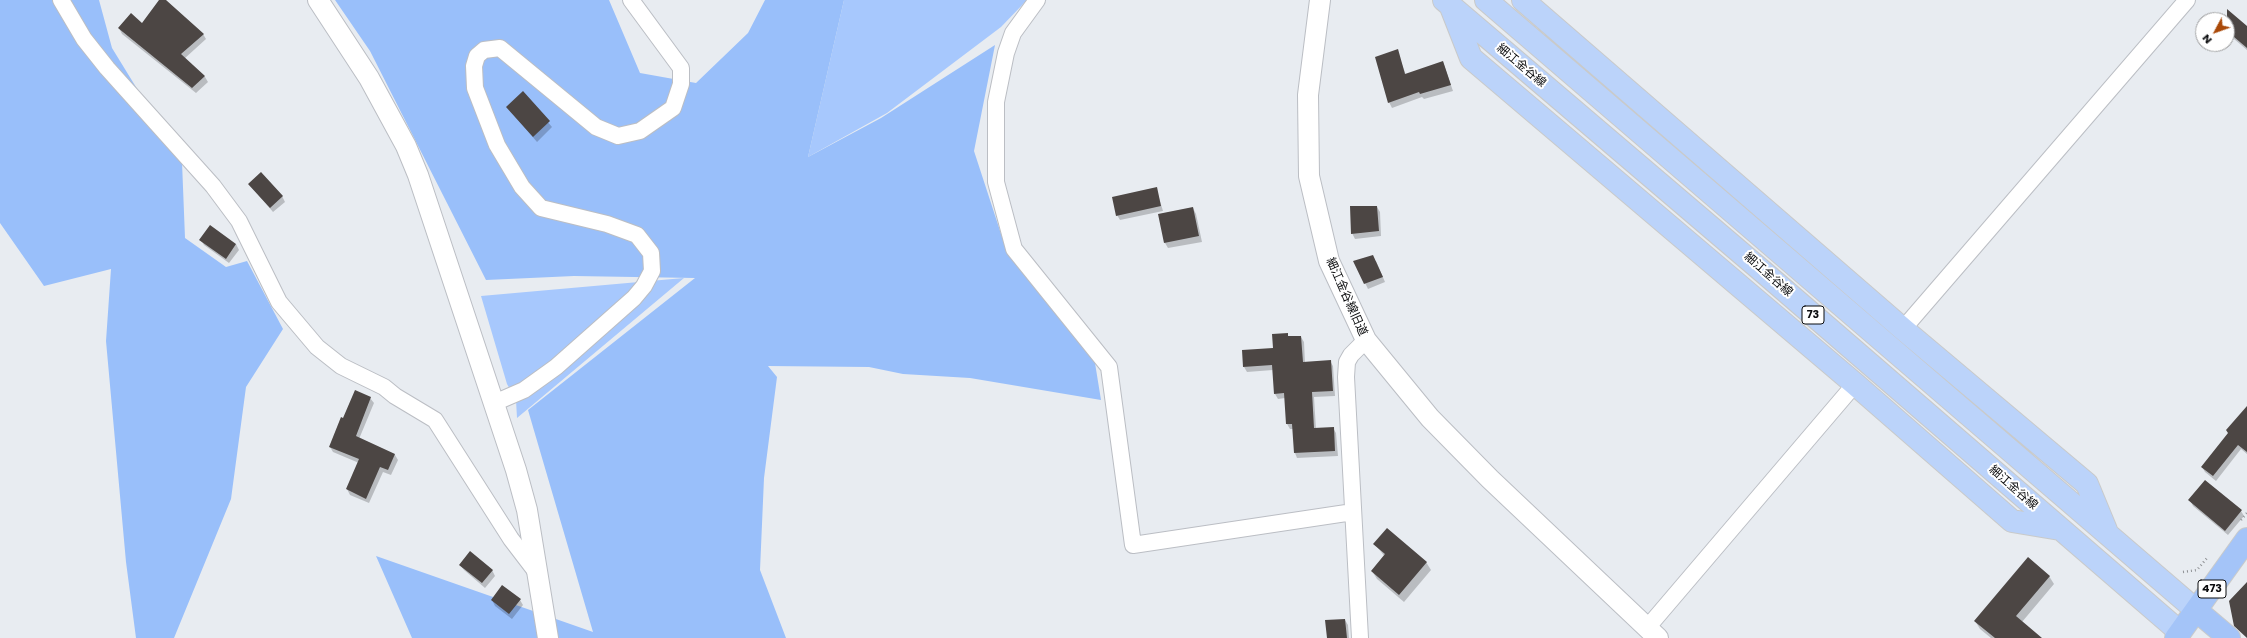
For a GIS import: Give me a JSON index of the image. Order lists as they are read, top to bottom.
{
  "streets": {
    "highway": ["473"],
    "main road": ["細江金谷線", "73"],
    "street": ["細江金谷線旧道"]
  },
  "crossings": [
    ["細江金谷線", "473"]
  ],
  "north": "bottom left"
}
